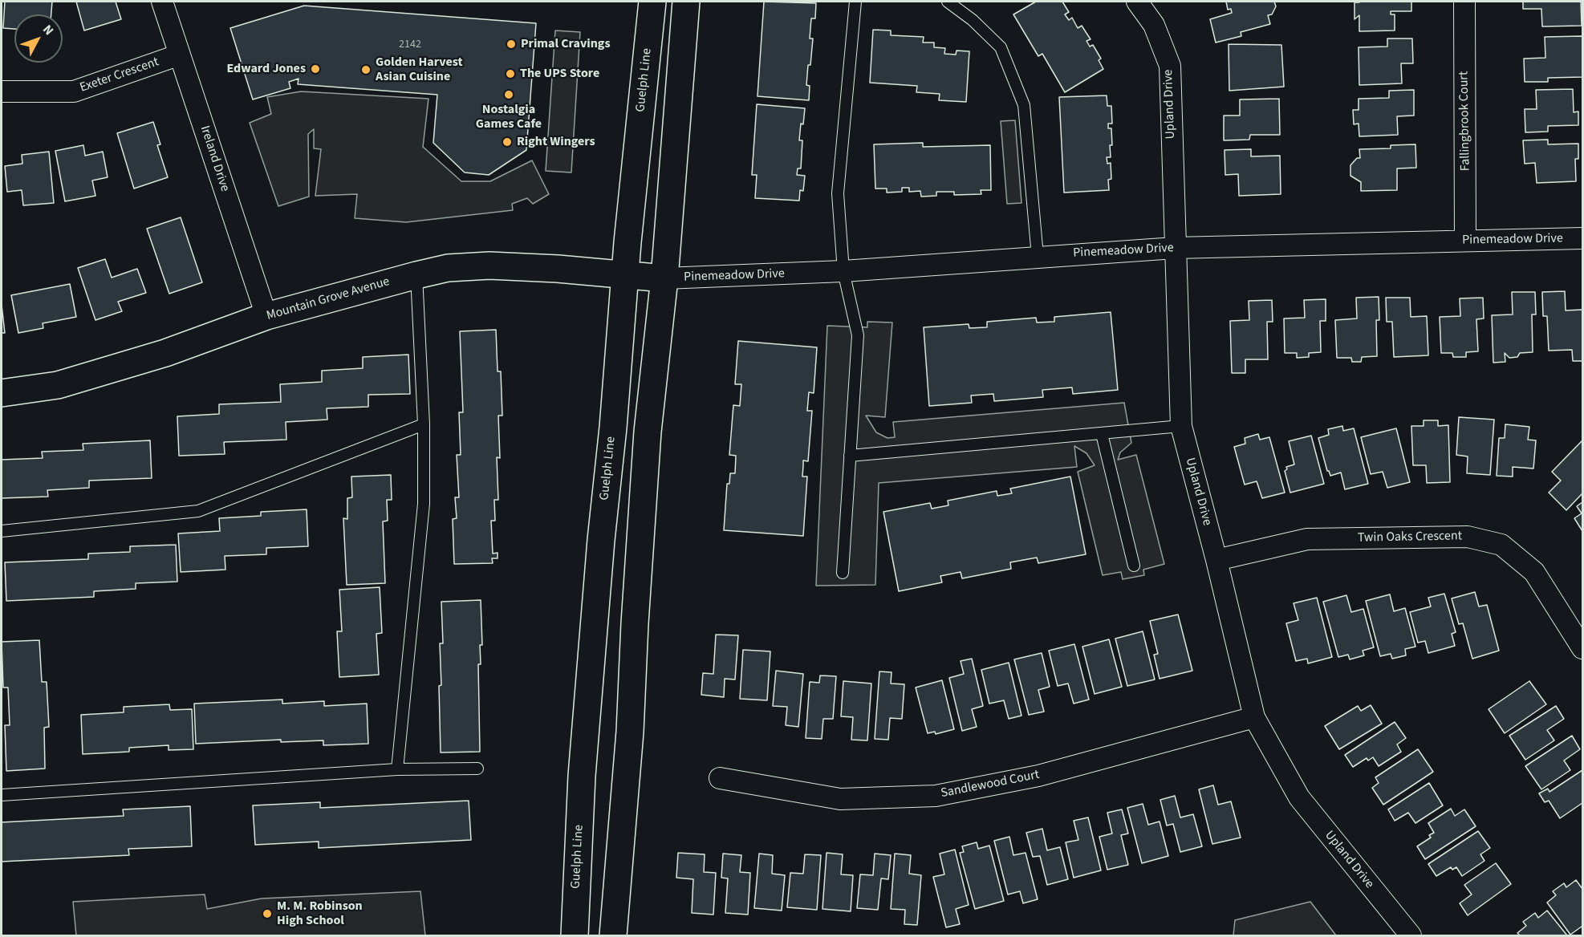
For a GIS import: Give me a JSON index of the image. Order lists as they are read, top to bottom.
{
  "streets": {
    "main road": ["Guelph Line", "Mountain Grove Avenue"],
    "street": [
      "Exeter Crescent",
      "Upland Drive",
      "Fallingbrook Court",
      "Ireland Drive",
      "Pinemeadow Drive",
      "Twin Oaks Crescent",
      "Sandlewood Court"
    ]
  },
  "crossings": [
    ["Exeter Crescent", "Ireland Drive"],
    ["Guelph Line", "Mountain Grove Avenue"],
    ["Upland Drive", "Pinemeadow Drive"],
    ["Upland Drive", "Twin Oaks Crescent"],
    ["Upland Drive", "Sandlewood Court"],
    ["Fallingbrook Court", "Pinemeadow Drive"],
    ["Ireland Drive", "Mountain Grove Avenue"],
    ["Pinemeadow Drive", "Mountain Grove Avenue"]
  ],
  "places": [
    "Primal Cravings",
    "Edward Jones",
    "Golden Harvest Asian Cuisine",
    "The UPS Store",
    "Nostalgia Games Cafe",
    "Right Wingers",
    "M. M. Robinson High School"
  ],
  "house_numbers": ["2142"],
  "north": "top right"
}
